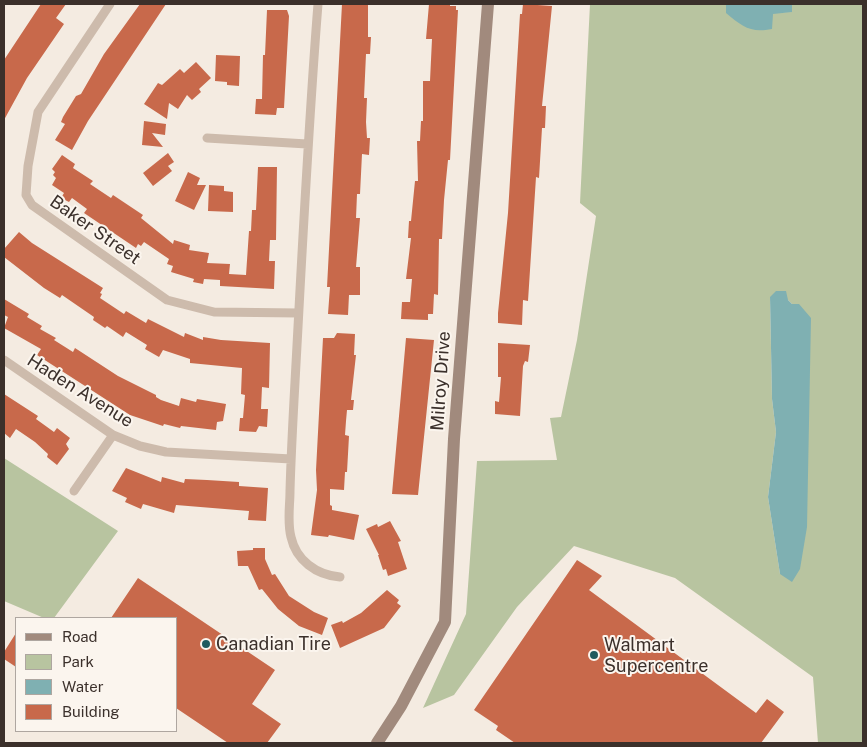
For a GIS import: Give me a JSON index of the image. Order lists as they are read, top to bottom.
{
  "streets": {
    "street": ["Baker Street", "Milroy Drive", "Haden Avenue"]
  },
  "places": ["Canadian Tire", "Walmart Supercentre"],
  "legend": [
    "Road",
    "Park",
    "Water",
    "Building"
  ]
}
